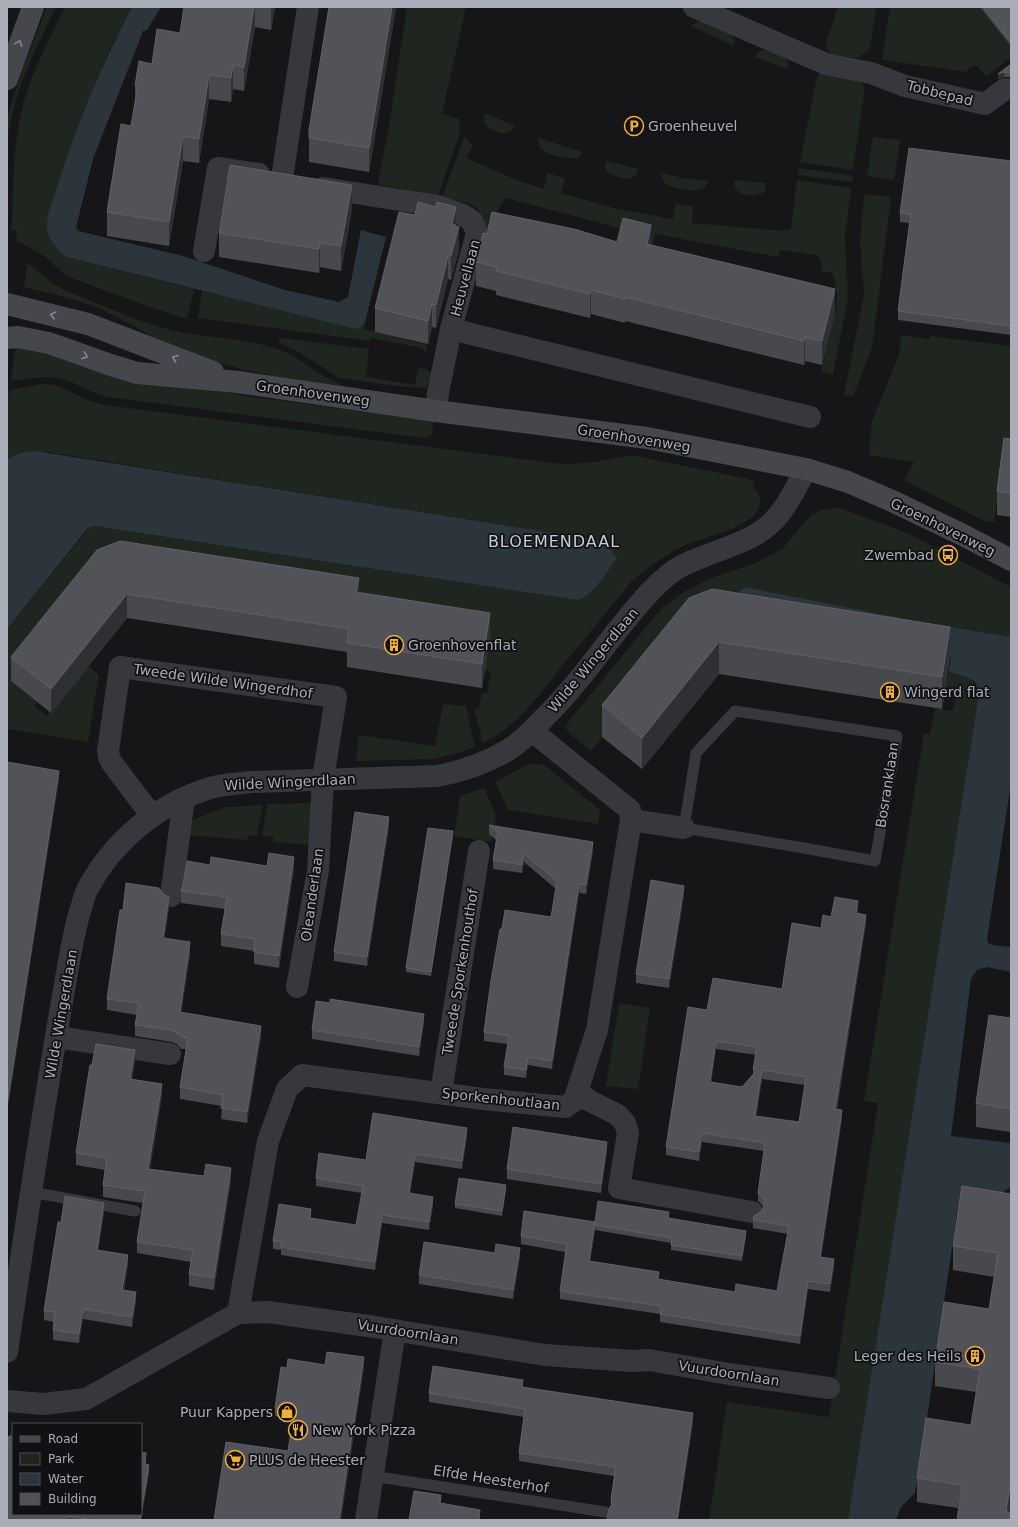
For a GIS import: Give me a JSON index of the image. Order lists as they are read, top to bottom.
{
  "streets": {
    "street": [
      "Tobbepad",
      "Heuvellaan",
      "Groenhovenweg",
      "Wilde Wingerdlaan",
      "Tweede Wilde Wingerdhof",
      "Bosranklaan",
      "Oleanderlaan",
      "Tweede Sporkenhouthof",
      "Sporkenhoutlaan",
      "Vuurdoornlaan"
    ],
    "lane": ["Elfde Heesterhof"]
  },
  "crossings": [
    ["Heuvellaan", "Groenhovenweg"],
    ["Groenhovenweg", "Wilde Wingerdlaan"],
    ["Wilde Wingerdlaan", "Tweede Wilde Wingerdhof"],
    ["Wilde Wingerdlaan", "Oleanderlaan"],
    ["Tweede Wilde Wingerdhof", "Oleanderlaan"],
    ["Bosranklaan", "Sporkenhoutlaan"],
    ["Tweede Sporkenhouthof", "Sporkenhoutlaan"],
    ["Sporkenhoutlaan", "Vuurdoornlaan"]
  ],
  "districts": ["BLOEMENDAAL"],
  "places": {
    "parking": ["Groenheuvel"],
    "bus stop": ["Zwembad"],
    "building": ["Groenhovenflat", "Wingerd flat", "Leger des Heils"],
    "shop": ["Puur Kappers"],
    "restaurant": ["New York Pizza"],
    "supermarket": ["PLUS de Heester"]
  },
  "legend": [
    "Road",
    "Park",
    "Water",
    "Building"
  ]
}
